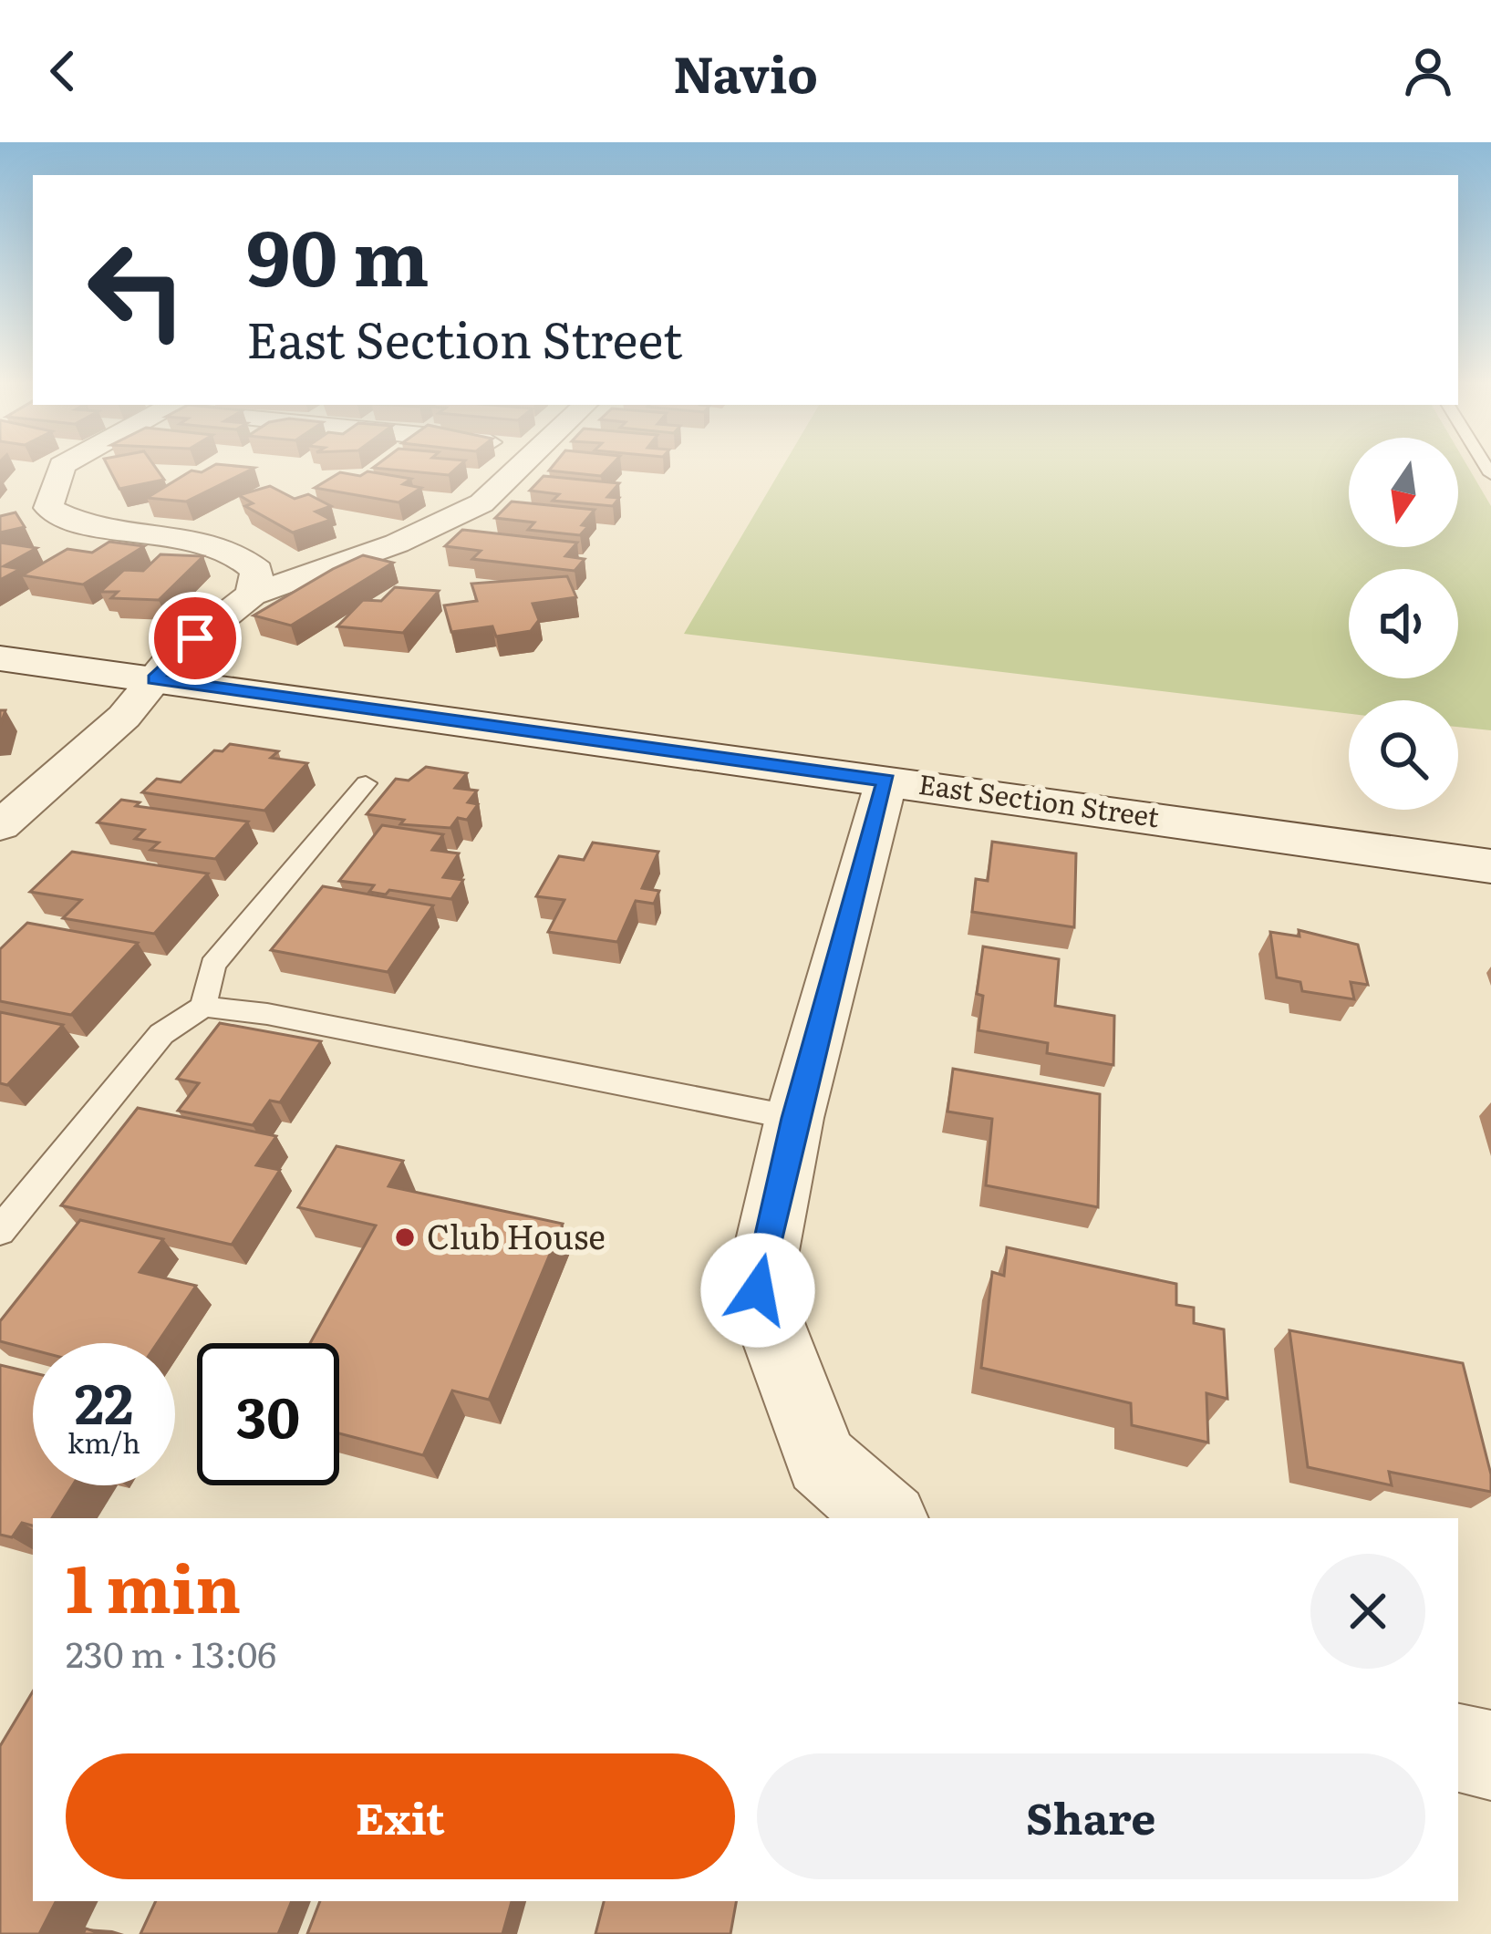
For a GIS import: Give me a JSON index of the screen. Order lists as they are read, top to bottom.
{
  "streets": {
    "street": ["East Section Street"]
  },
  "places": ["Club House"],
  "north": "bottom",
  "page": {
    "header": "Navio",
    "turn": ["90 m", "East Section Street"],
    "speed": "22 km/h",
    "limit": "30",
    "heading": ["1 min", "230 m · 13:06"],
    "buttons": ["Exit", "Share"]
  }
}
